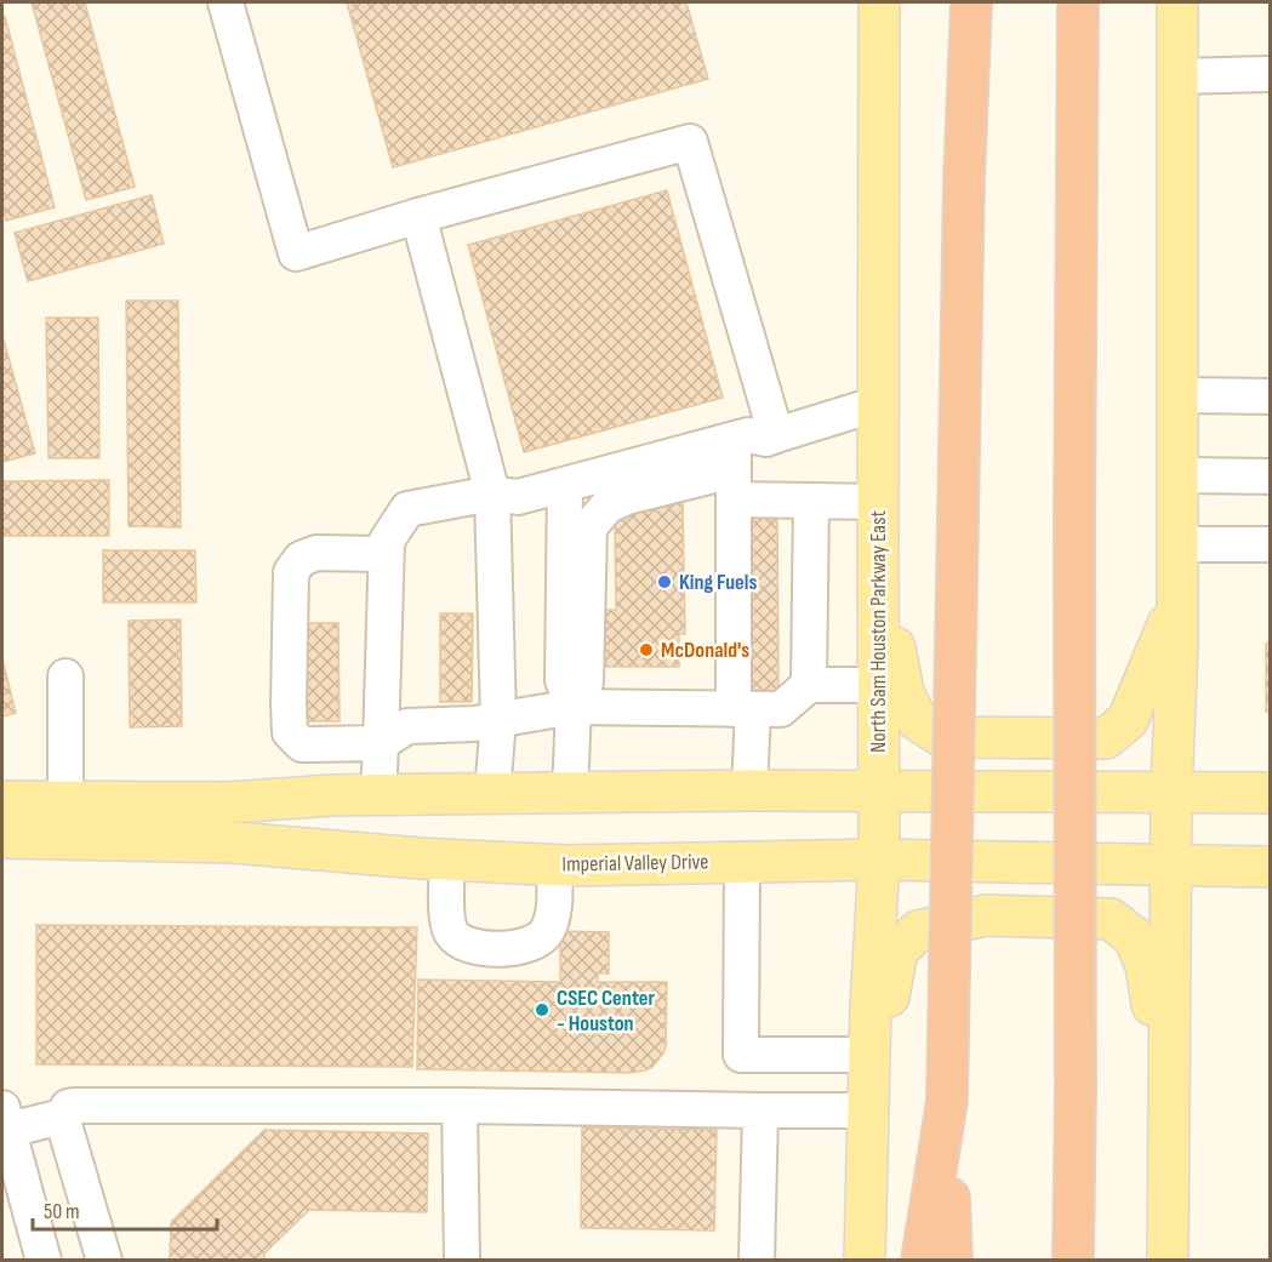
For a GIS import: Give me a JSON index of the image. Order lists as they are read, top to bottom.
{
  "streets": {
    "main road": ["North Sam Houston Parkway East", "Imperial Valley Drive"]
  },
  "crossings": [
    ["North Sam Houston Parkway East", "Imperial Valley Drive"]
  ],
  "places": ["King Fuels", "McDonald's", "CSEC Center - Houston"],
  "scale_bar": "50 m"
}
